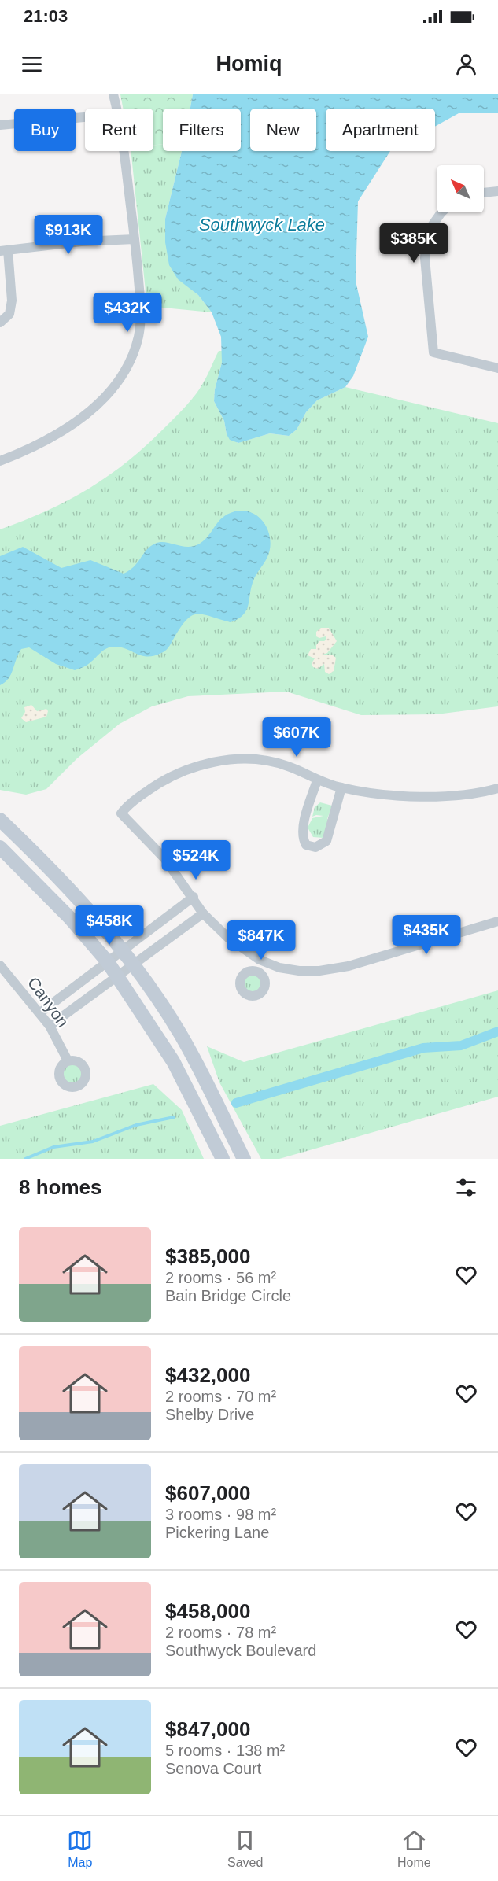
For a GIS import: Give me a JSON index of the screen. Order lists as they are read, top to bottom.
{
  "streets": {
    "street": ["Canyon"]
  },
  "water": ["Southwyck Lake"],
  "north": "top left",
  "page": {
    "status": "21:03",
    "header": "Homiq",
    "chip": [
      "Buy",
      "Rent",
      "Filters",
      "New",
      "Apartment"
    ],
    "price": [
      "$913K",
      "$385K",
      "$432K",
      "$607K",
      "$524K",
      "$458K",
      "$435K",
      "$847K"
    ],
    "heading": "8 homes",
    "list": [
      {
        "name": "$385,000",
        "note": "2 rooms · 56 m² · Bain Bridge Circle"
      },
      {
        "name": "$432,000",
        "note": "2 rooms · 70 m² · Shelby Drive"
      },
      {
        "name": "$607,000",
        "note": "3 rooms · 98 m² · Pickering Lane"
      },
      {
        "name": "$458,000",
        "note": "2 rooms · 78 m² · Southwyck Boulevard"
      },
      {
        "name": "$847,000",
        "note": "5 rooms · 138 m² · Senova Court"
      }
    ],
    "tabs": ["Map", "Saved", "Home"]
  }
}
